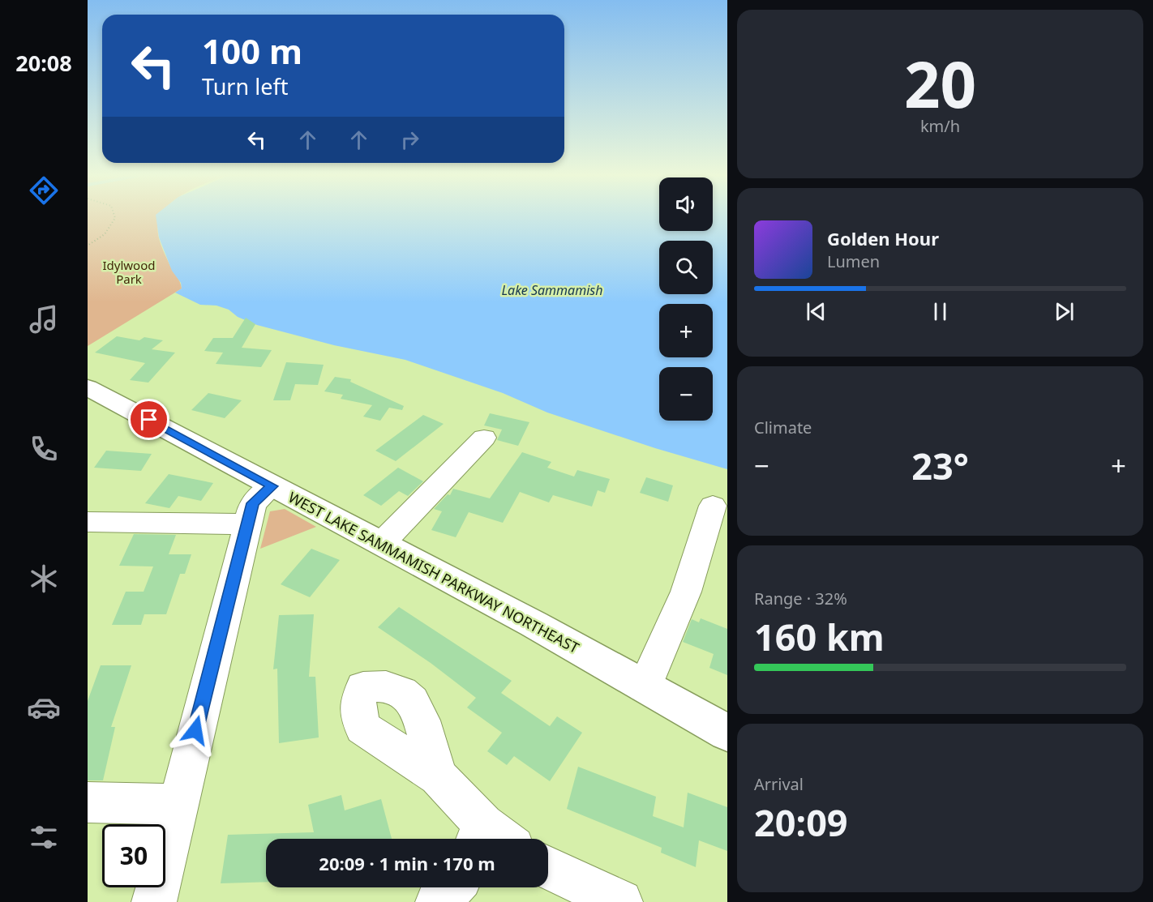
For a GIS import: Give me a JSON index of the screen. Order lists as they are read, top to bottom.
{
  "streets": {
    "main road": ["WEST LAKE SAMMAMISH PARKWAY NORTHEAST"]
  },
  "water": ["Lake Sammamish"],
  "parks": ["Idylwood Park"],
  "page": {
    "tabs": "20:08",
    "tile": [
      ["20", "km/h"],
      "Climate",
      ["Range · 32%", "160 km"],
      ["Arrival", "20:09"]
    ],
    "turn": ["100 m", "Turn left"],
    "map_buttons": ["+", "−"],
    "song": ["Golden Hour", "Lumen"],
    "heat": ["−", "23°", "+"],
    "limit": "30",
    "trip": "20:09 · 1 min · 170 m"
  }
}
